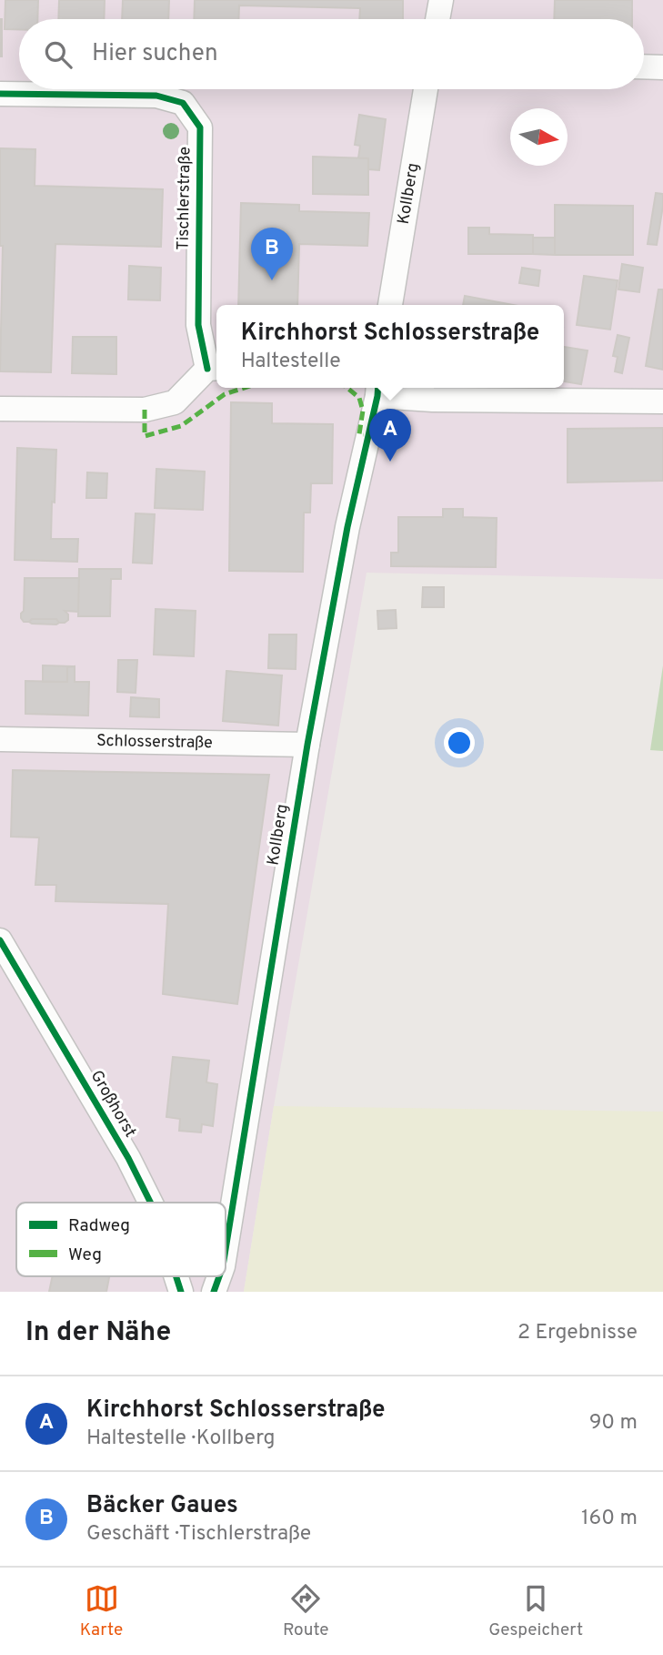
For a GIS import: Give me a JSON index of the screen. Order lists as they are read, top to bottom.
{
  "streets": {
    "street": [
      "Kollberg",
      "Tischlerstraße",
      "Schlosserstraße",
      "Großhorst"
    ]
  },
  "crossings": [
    ["Kollberg", "Schlosserstraße"]
  ],
  "legend": ["Radweg", "Weg"],
  "north": "right",
  "page": {
    "search": "Hier suchen",
    "pins": ["B", "A"],
    "popup": ["Kirchhorst Schlosserstraße", "Haltestelle"],
    "heading": ["In der Nähe", "2 Ergebnisse"],
    "list": [
      {
        "mark": "A",
        "name": "Kirchhorst Schlosserstraße",
        "note": "Haltestelle · Kollberg",
        "value": "90 m"
      },
      {
        "mark": "B",
        "name": "Bäcker Gaues",
        "note": "Geschäft · Tischlerstraße",
        "value": "160 m"
      }
    ],
    "nav": ["Karte", "Route", "Gespeichert"]
  }
}
